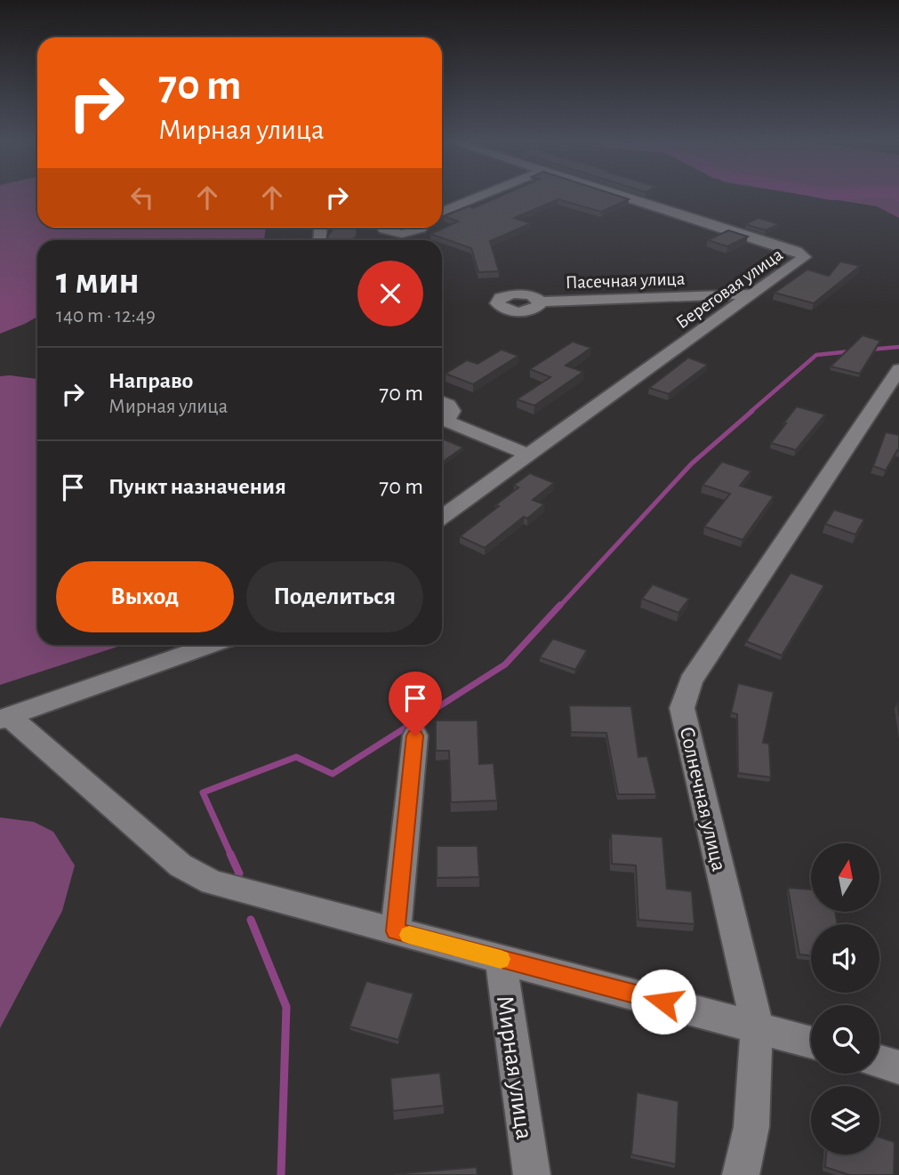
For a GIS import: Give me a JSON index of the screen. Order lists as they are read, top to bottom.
{
  "streets": {
    "street": [
      "Пасечная улица",
      "Береговая улица",
      "Солнечная улица",
      "Мирная улица"
    ]
  },
  "crossings": [
    ["Пасечная улица", "Береговая улица"]
  ],
  "north": "top",
  "page": {
    "turn": ["70 m", "Мирная улица"],
    "heading": ["1 мин", "140 m · 12:49"],
    "list": [
      {
        "name": "Направо",
        "note": "Мирная улица",
        "value": "70 m"
      },
      {
        "name": "Пункт назначения",
        "value": "70 m"
      }
    ],
    "buttons": ["Выход", "Поделиться"]
  }
}
